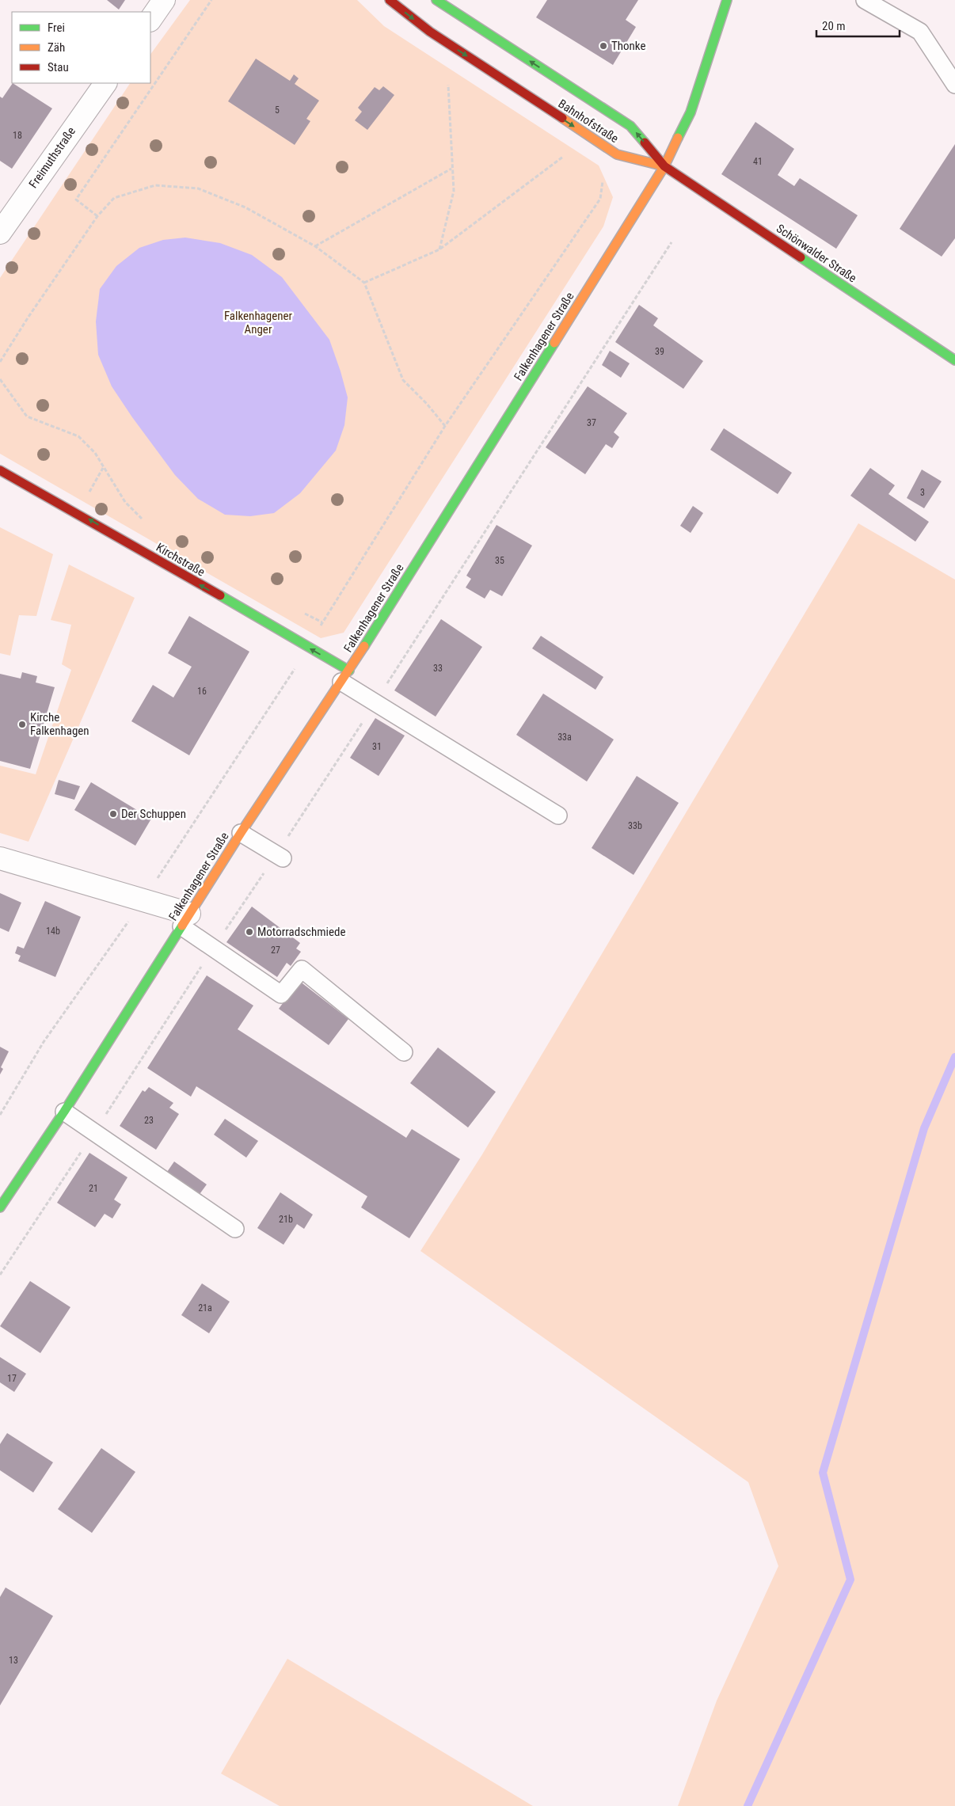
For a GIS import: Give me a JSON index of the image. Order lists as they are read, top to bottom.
{
  "streets": {
    "main road": [
      "Bahnhofstraße",
      "Schönwalder Straße",
      "Falkenhagener Straße",
      "Kirchstraße"
    ],
    "street": ["Freimuthstraße"]
  },
  "crossings": [
    ["Bahnhofstraße", "Schönwalder Straße"],
    ["Bahnhofstraße", "Falkenhagener Straße"],
    ["Schönwalder Straße", "Falkenhagener Straße"],
    ["Falkenhagener Straße", "Kirchstraße"]
  ],
  "one_way": ["Kirchstraße"],
  "parks": ["Falkenhagener Anger"],
  "places": [
    "Thonke",
    "Kirche Falkenhagen",
    "Der Schuppen",
    "Motorradschmiede"
  ],
  "house_numbers": [
    "5",
    "18",
    "41",
    "39",
    "37",
    "3",
    "35",
    "33",
    "16",
    "33a",
    "31",
    "33b",
    "14b",
    "27",
    "23",
    "21",
    "21b",
    "21a",
    "17",
    "13"
  ],
  "legend": ["Frei", "Zäh", "Stau"],
  "scale_bar": "20 m"
}
